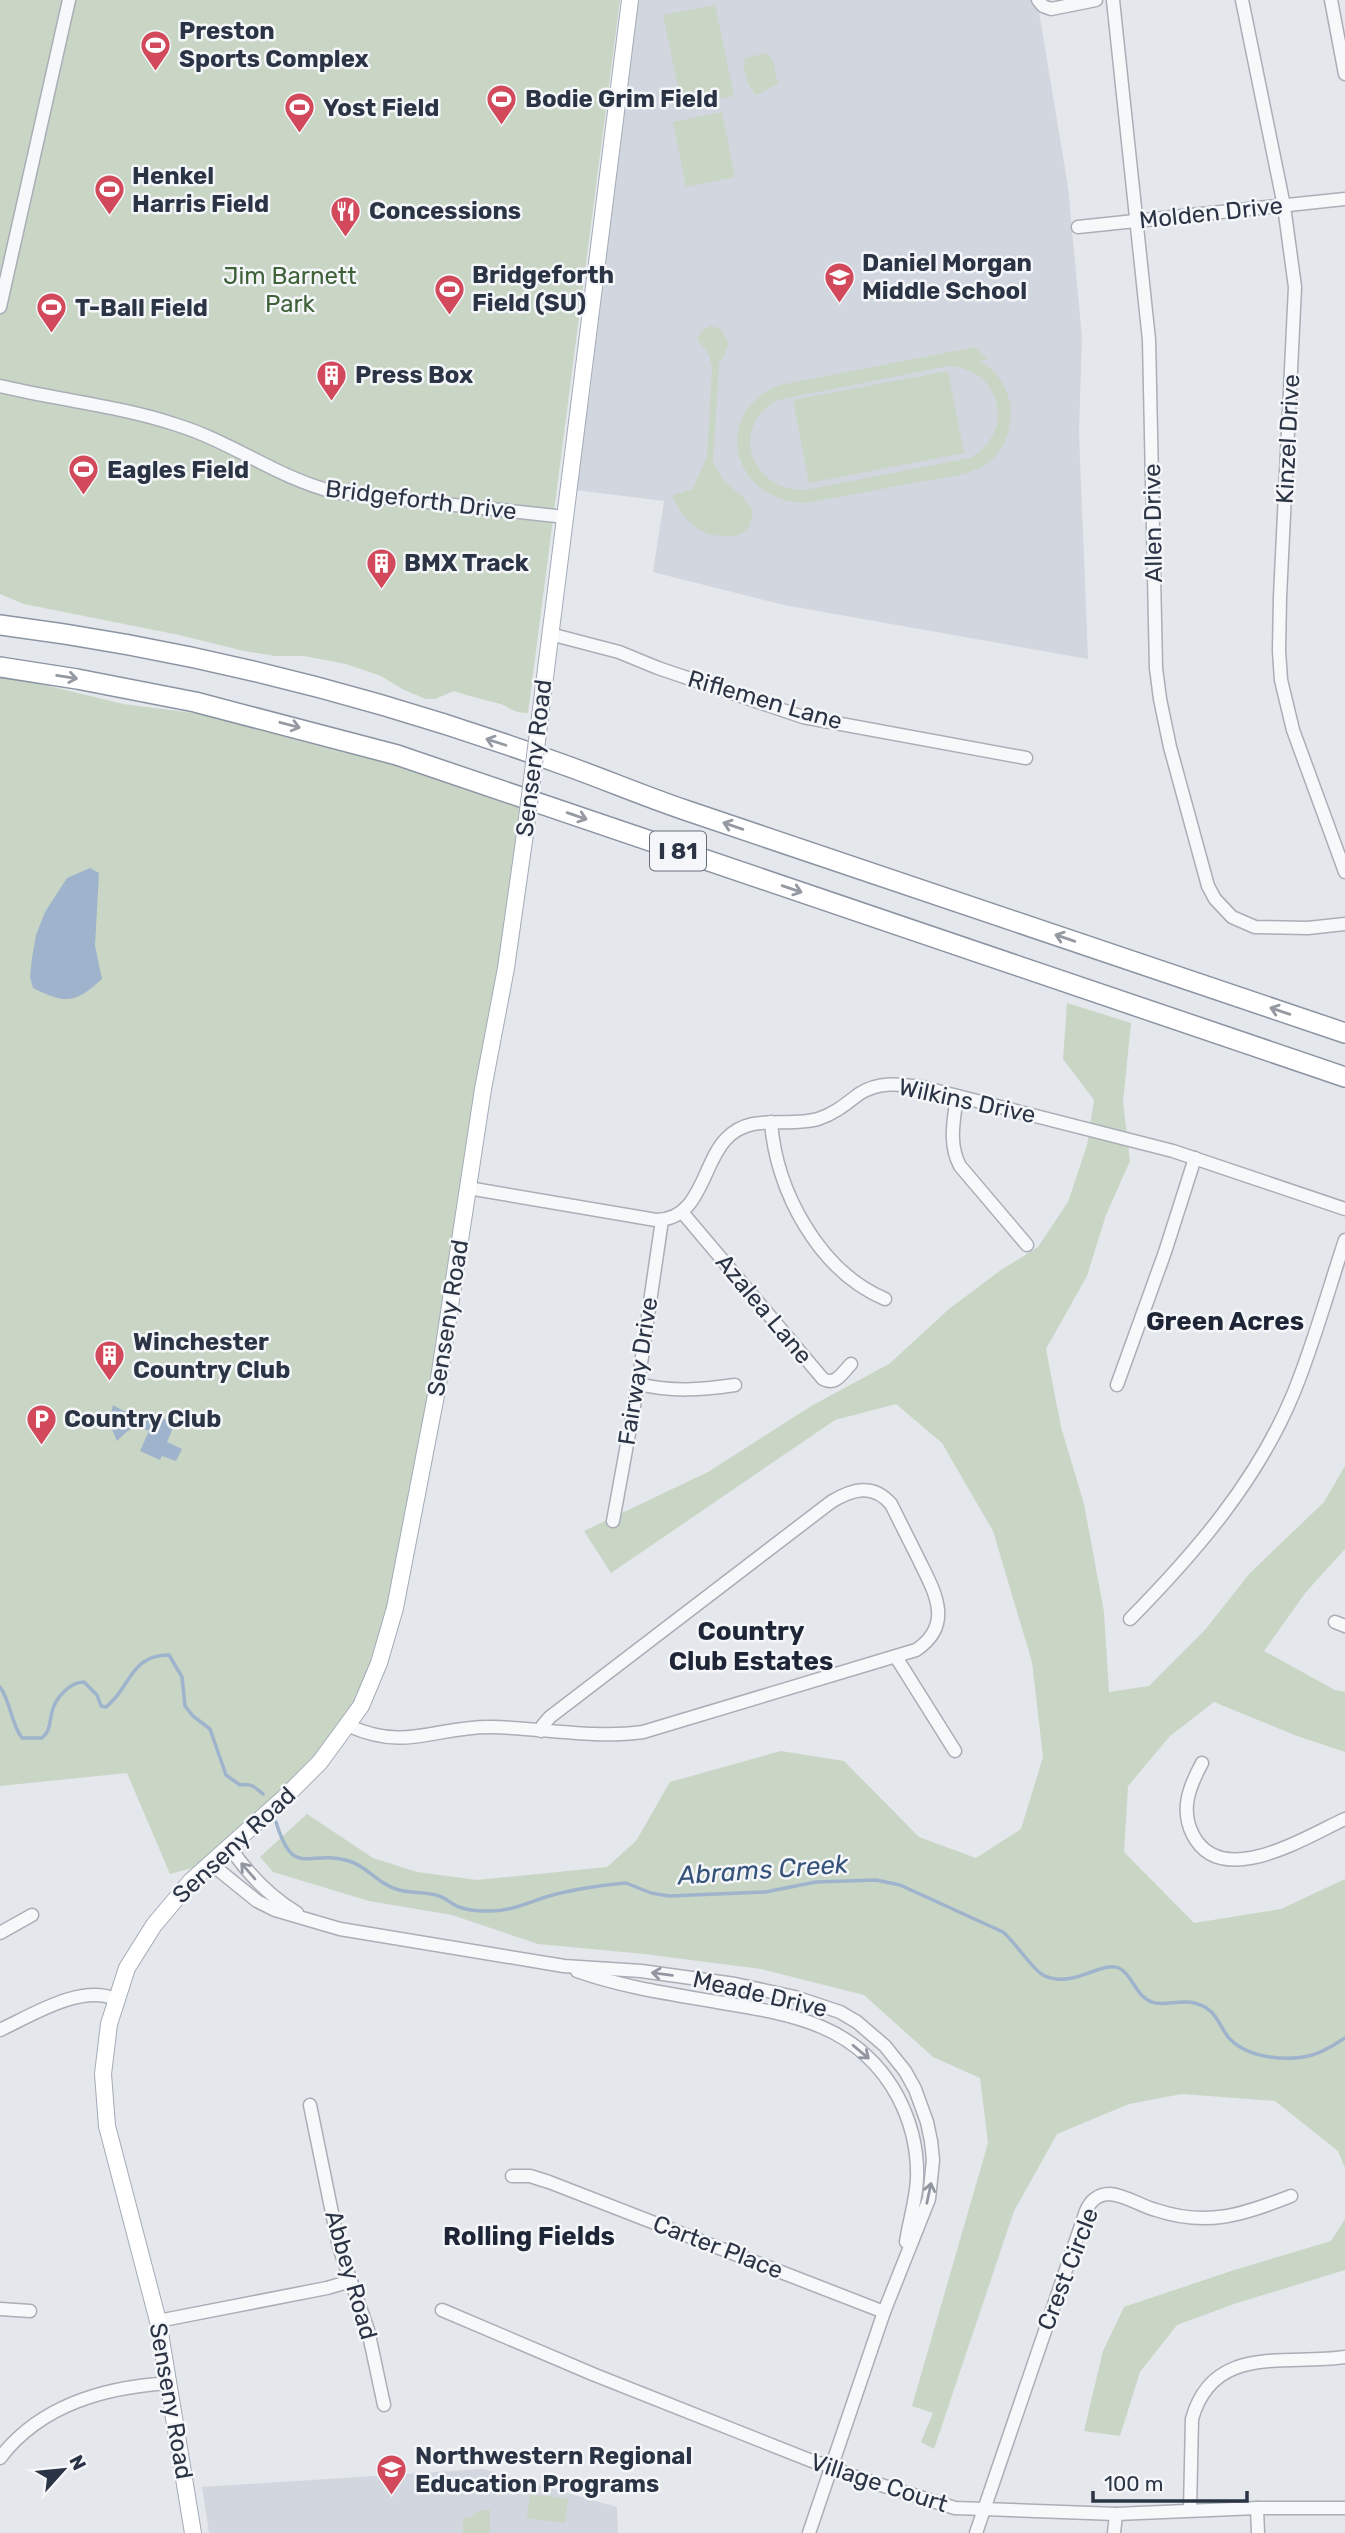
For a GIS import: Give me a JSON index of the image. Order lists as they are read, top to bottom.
{
  "streets": {
    "highway": ["I 81"],
    "main road": ["Senseny Road"],
    "street": [
      "Molden Drive",
      "Kinzel Drive",
      "Bridgeforth Drive",
      "Allen Drive",
      "Riflemen Lane",
      "Wilkins Drive",
      "Azalea Lane",
      "Fairway Drive",
      "Meade Drive",
      "Carter Place",
      "Crest Circle",
      "Abbey Road",
      "Village Court"
    ]
  },
  "crossings": [
    ["Molden Drive", "Kinzel Drive"],
    ["Molden Drive", "Allen Drive"],
    ["Bridgeforth Drive", "Senseny Road"],
    ["Riflemen Lane", "Senseny Road"],
    ["Senseny Road", "Meade Drive"],
    ["Wilkins Drive", "Azalea Lane"],
    ["Meade Drive", "Carter Place"],
    ["Meade Drive", "Village Court"],
    ["Crest Circle", "Village Court"]
  ],
  "districts": ["Green Acres", "Country Club Estates", "Rolling Fields"],
  "water": ["Abrams Creek"],
  "parks": ["Jim Barnett Park"],
  "places": {
    "sports": [
      "Preston Sports Complex",
      "Bodie Grim Field",
      "Yost Field",
      "Henkel Harris Field",
      "Bridgeforth Field (SU)",
      "T-Ball Field",
      "Eagles Field"
    ],
    "restaurant": ["Concessions"],
    "school or university": ["Daniel Morgan Middle School", "Northwestern Regional Education Programs"],
    "building": ["Press Box", "BMX Track", "Winchester Country Club"],
    "parking": ["Country Club"]
  },
  "scale_bar": "100 m",
  "north": "top right"
}
